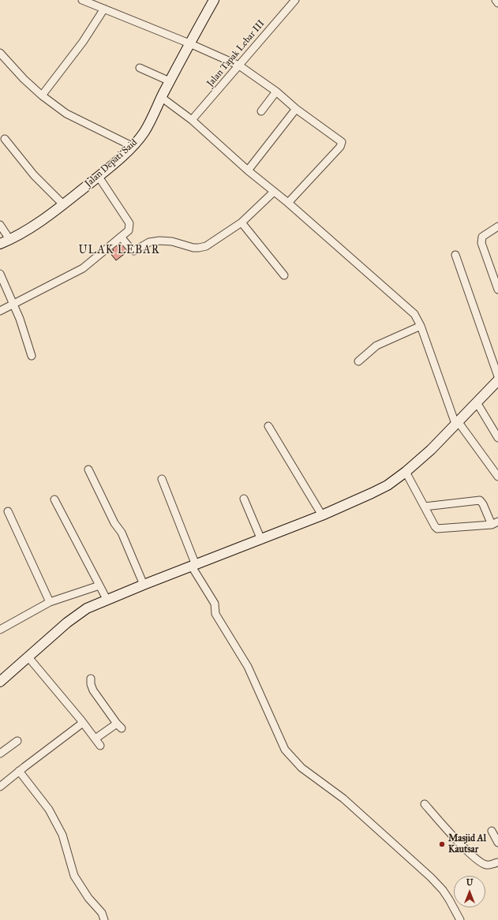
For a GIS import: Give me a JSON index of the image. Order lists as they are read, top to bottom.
{
  "streets": {
    "street": ["Jalan Tapak Lebar III", "Jalan Depati Said"]
  },
  "districts": ["ULAK LEBAR"],
  "places": ["Masjid Al Kautsar"],
  "north": "top"
}
